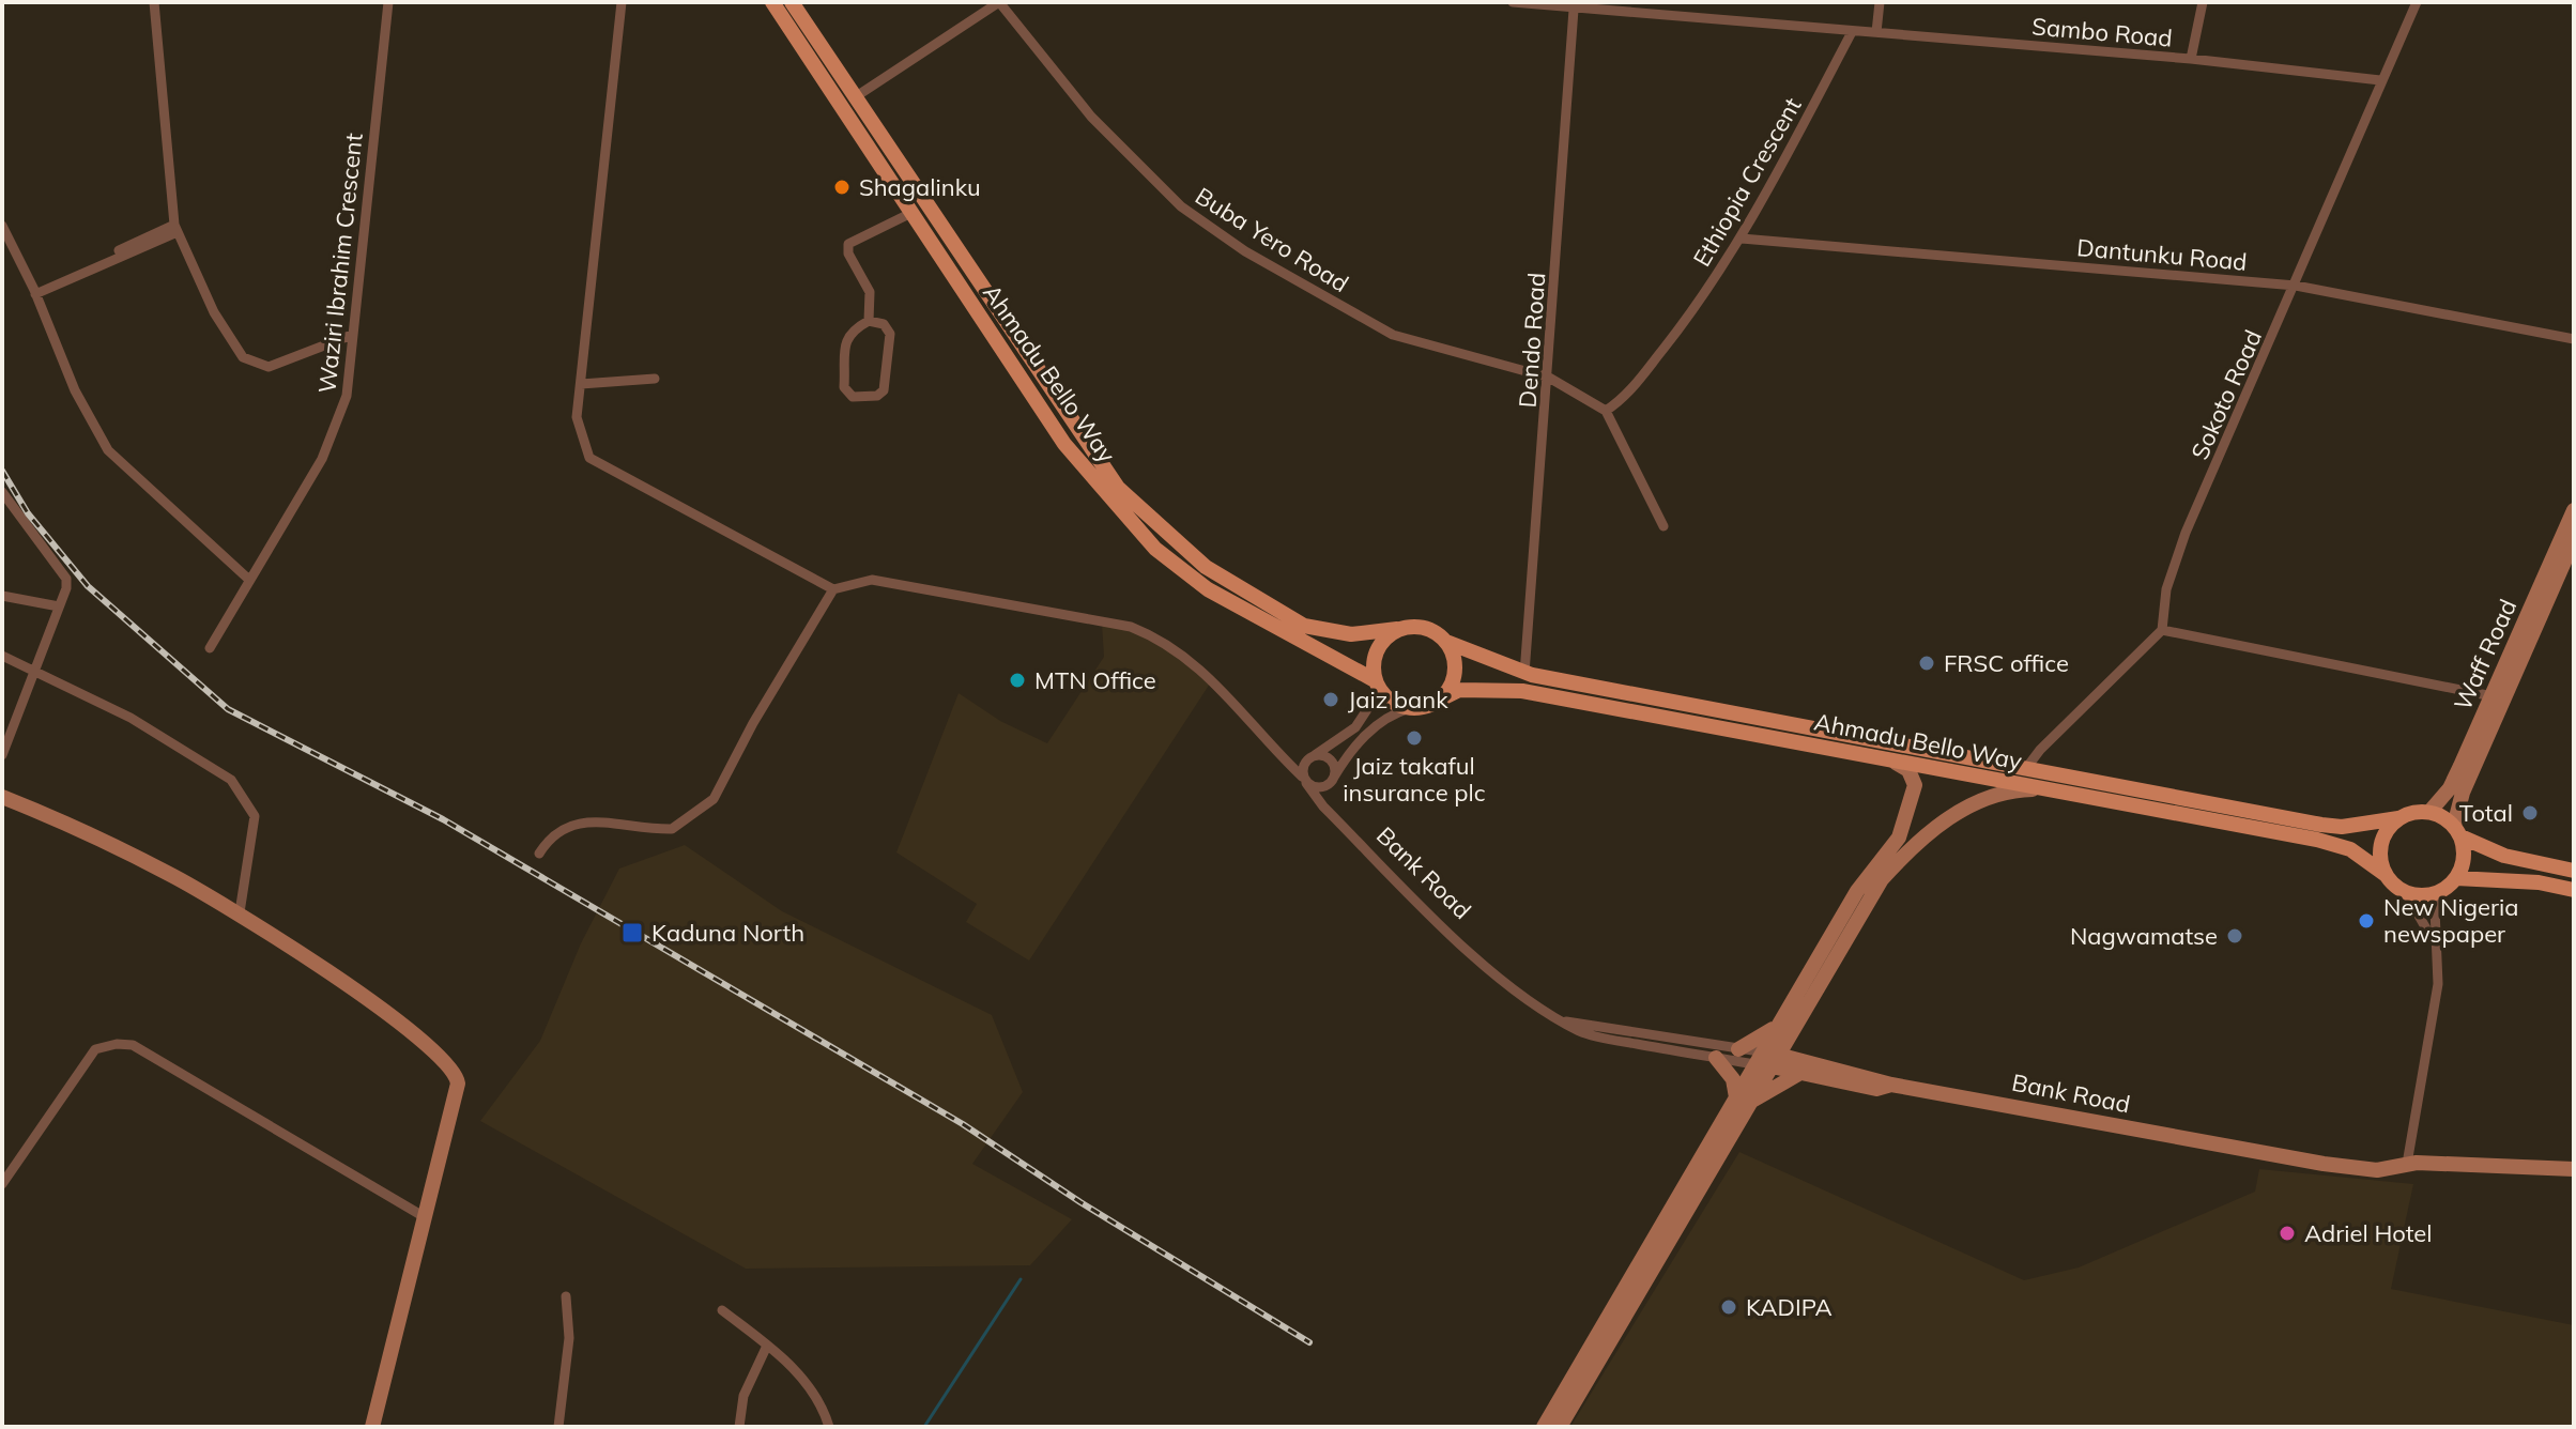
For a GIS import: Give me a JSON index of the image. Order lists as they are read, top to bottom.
{
  "streets": {
    "main road": ["Ahmadu Bello Way"],
    "street": [
      "Sambo Road",
      "Ethiopia Crescent",
      "Buba Yero Road",
      "Dantunku Road",
      "Waziri Ibrahim Crescent",
      "Dendo Road",
      "Sokoto Road",
      "Waff Road",
      "Bank Road"
    ]
  },
  "crossings": [
    ["Sambo Road", "Ethiopia Crescent"],
    ["Sambo Road", "Dendo Road"],
    ["Sambo Road", "Sokoto Road"],
    ["Ethiopia Crescent", "Dantunku Road"],
    ["Buba Yero Road", "Dendo Road"],
    ["Dantunku Road", "Sokoto Road"],
    ["Dendo Road", "Ahmadu Bello Way"],
    ["Ahmadu Bello Way", "Waff Road"]
  ],
  "places": {
    "other": [
      "Shagalinku",
      "FRSC office",
      "MTN Office",
      "Jaiz bank",
      "Jaiz takaful insurance plc",
      "Total",
      "New Nigeria newspaper",
      "Nagwamatse",
      "Adriel Hotel",
      "KADIPA"
    ],
    "transit": ["Kaduna North"]
  }
}
